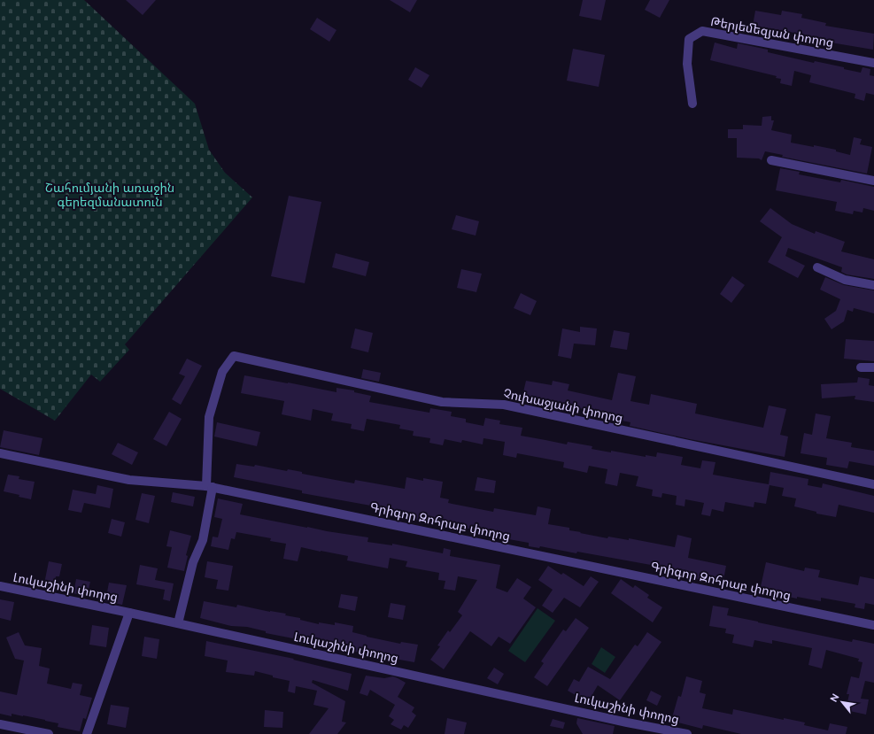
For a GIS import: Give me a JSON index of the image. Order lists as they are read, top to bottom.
{
  "streets": {
    "street": [
      "Թերլեմեզյան փողոց",
      "Չուխաջյանի փողոց",
      "Գրիգոր Զոհրաբ փողոց",
      "Լուկաշինի փողոց"
    ]
  },
  "crossings": [
    ["Չուխաջյանի փողոց", "Գրիգոր Զոհրաբ փողոց"],
    ["Չուխաջյանի փողոց", "Լուկաշինի փողոց"]
  ],
  "parks": ["Շահումյանի առաջին գերեզմանատուն"],
  "north": "top left"
}
